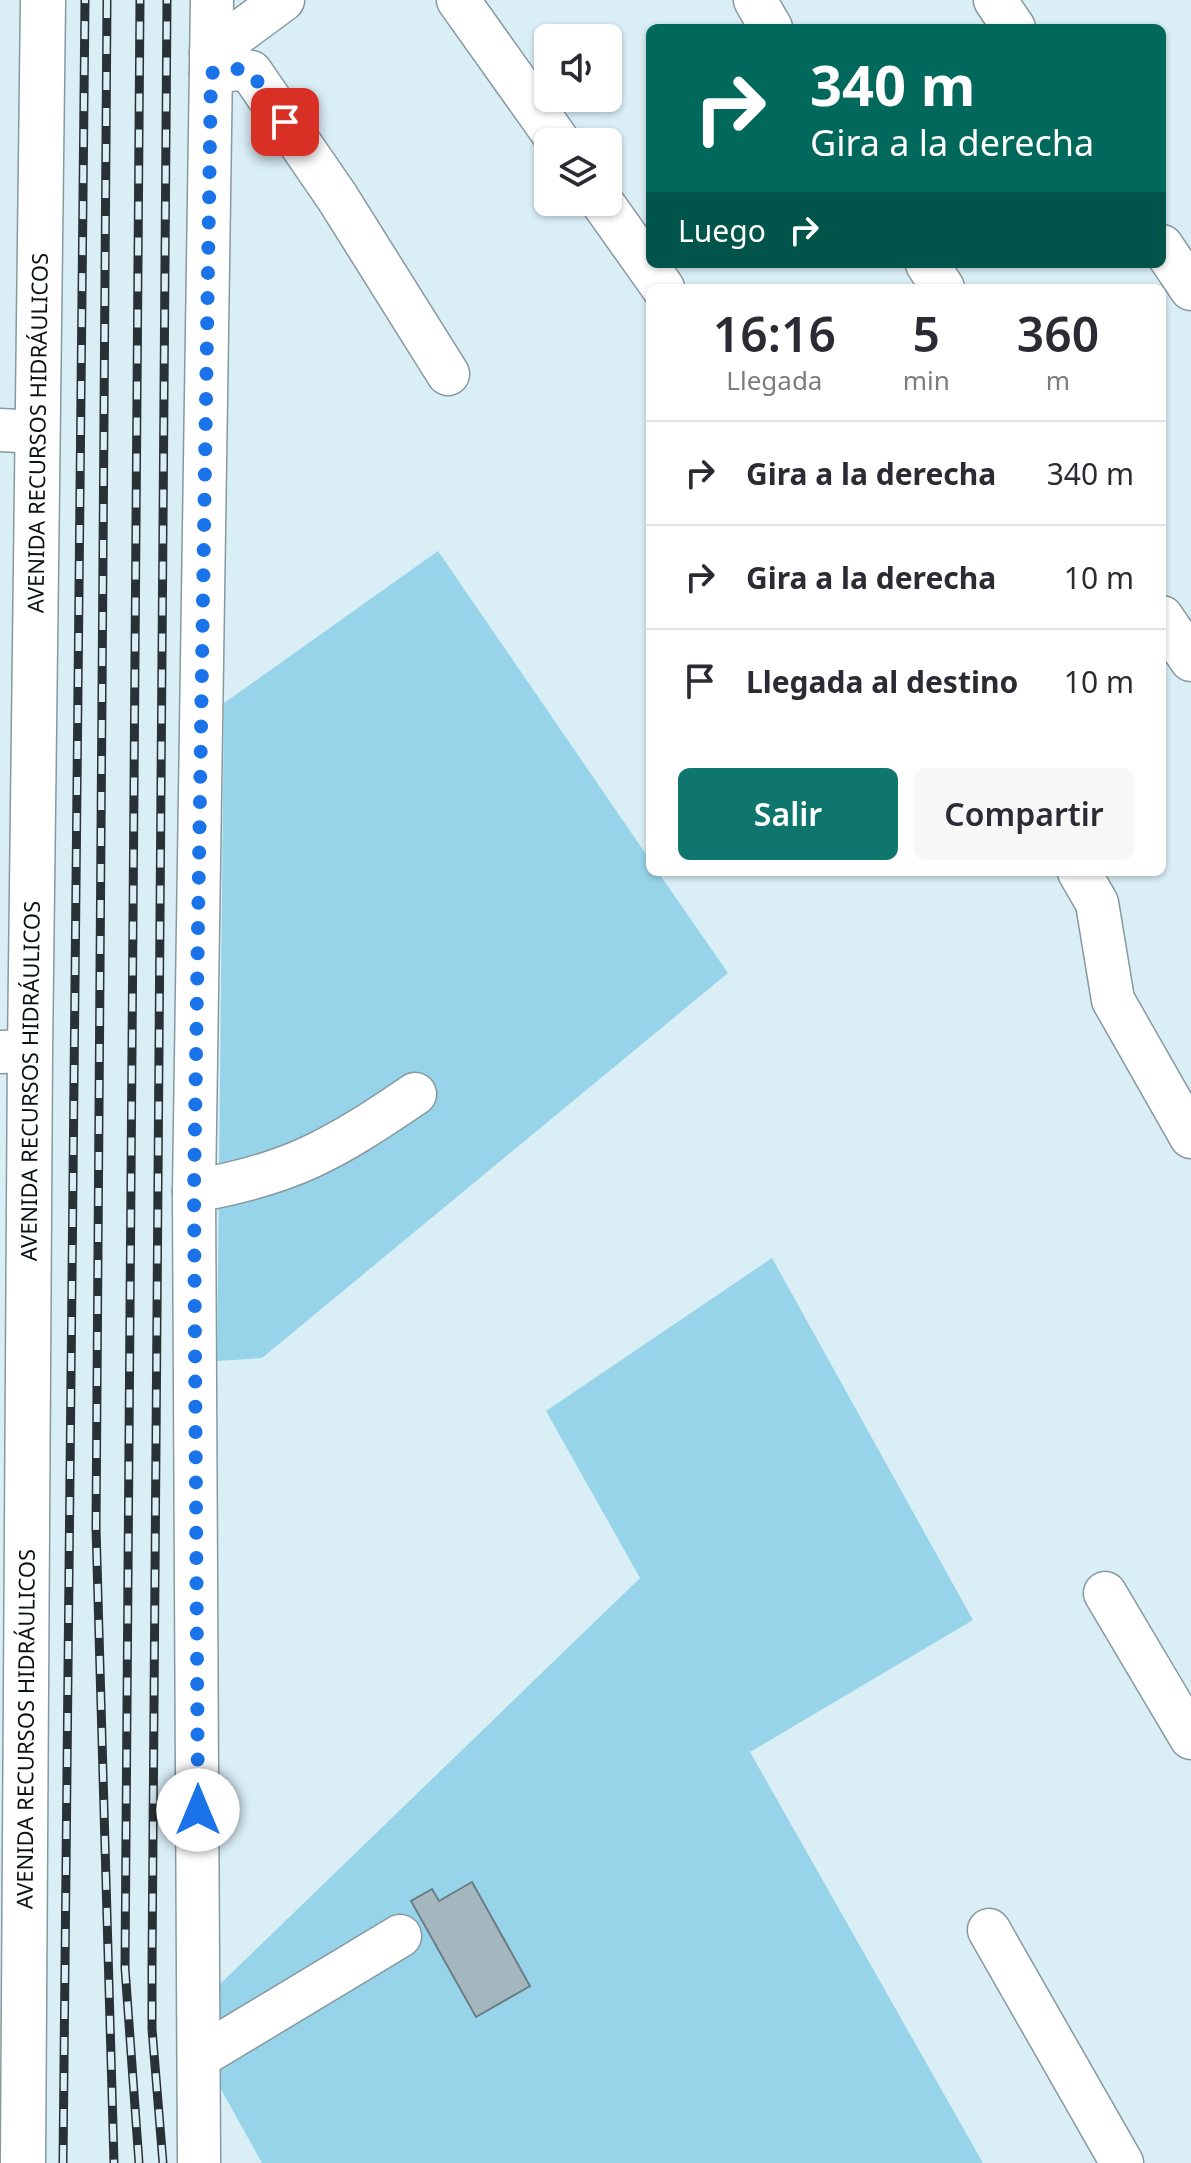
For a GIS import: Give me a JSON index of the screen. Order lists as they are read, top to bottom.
{
  "streets": {
    "main road": ["AVENIDA RECURSOS HIDRÁULICOS"]
  },
  "page": {
    "turn": ["340 m", "Gira a la derecha"],
    "then": "Luego",
    "eta": [
      "16:16",
      "Llegada",
      "5",
      "min",
      "360",
      "m"
    ],
    "list": [
      {
        "name": "Gira a la derecha",
        "value": "340 m"
      },
      {
        "name": "Gira a la derecha",
        "value": "10 m"
      },
      {
        "name": "Llegada al destino",
        "value": "10 m"
      }
    ],
    "buttons": ["Salir", "Compartir"]
  }
}
